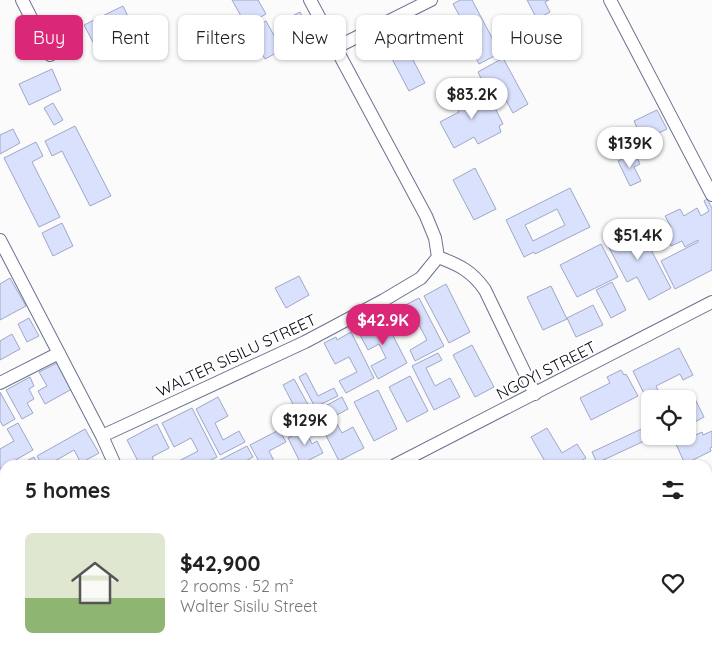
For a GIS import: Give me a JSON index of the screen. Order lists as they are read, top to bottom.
{
  "streets": {
    "street": ["WALTER SISILU STREET", "NGOYI STREET"]
  },
  "page": {
    "chip": [
      "Buy",
      "Rent",
      "Filters",
      "New",
      "Apartment",
      "House"
    ],
    "price": [
      "$83.2K",
      "$139K",
      "$51.4K",
      "$42.9K",
      "$129K"
    ],
    "heading": "5 homes",
    "list": [
      {
        "name": "$42,900",
        "note": "2 rooms · 52 m² · Walter Sisilu Street"
      }
    ]
  }
}
